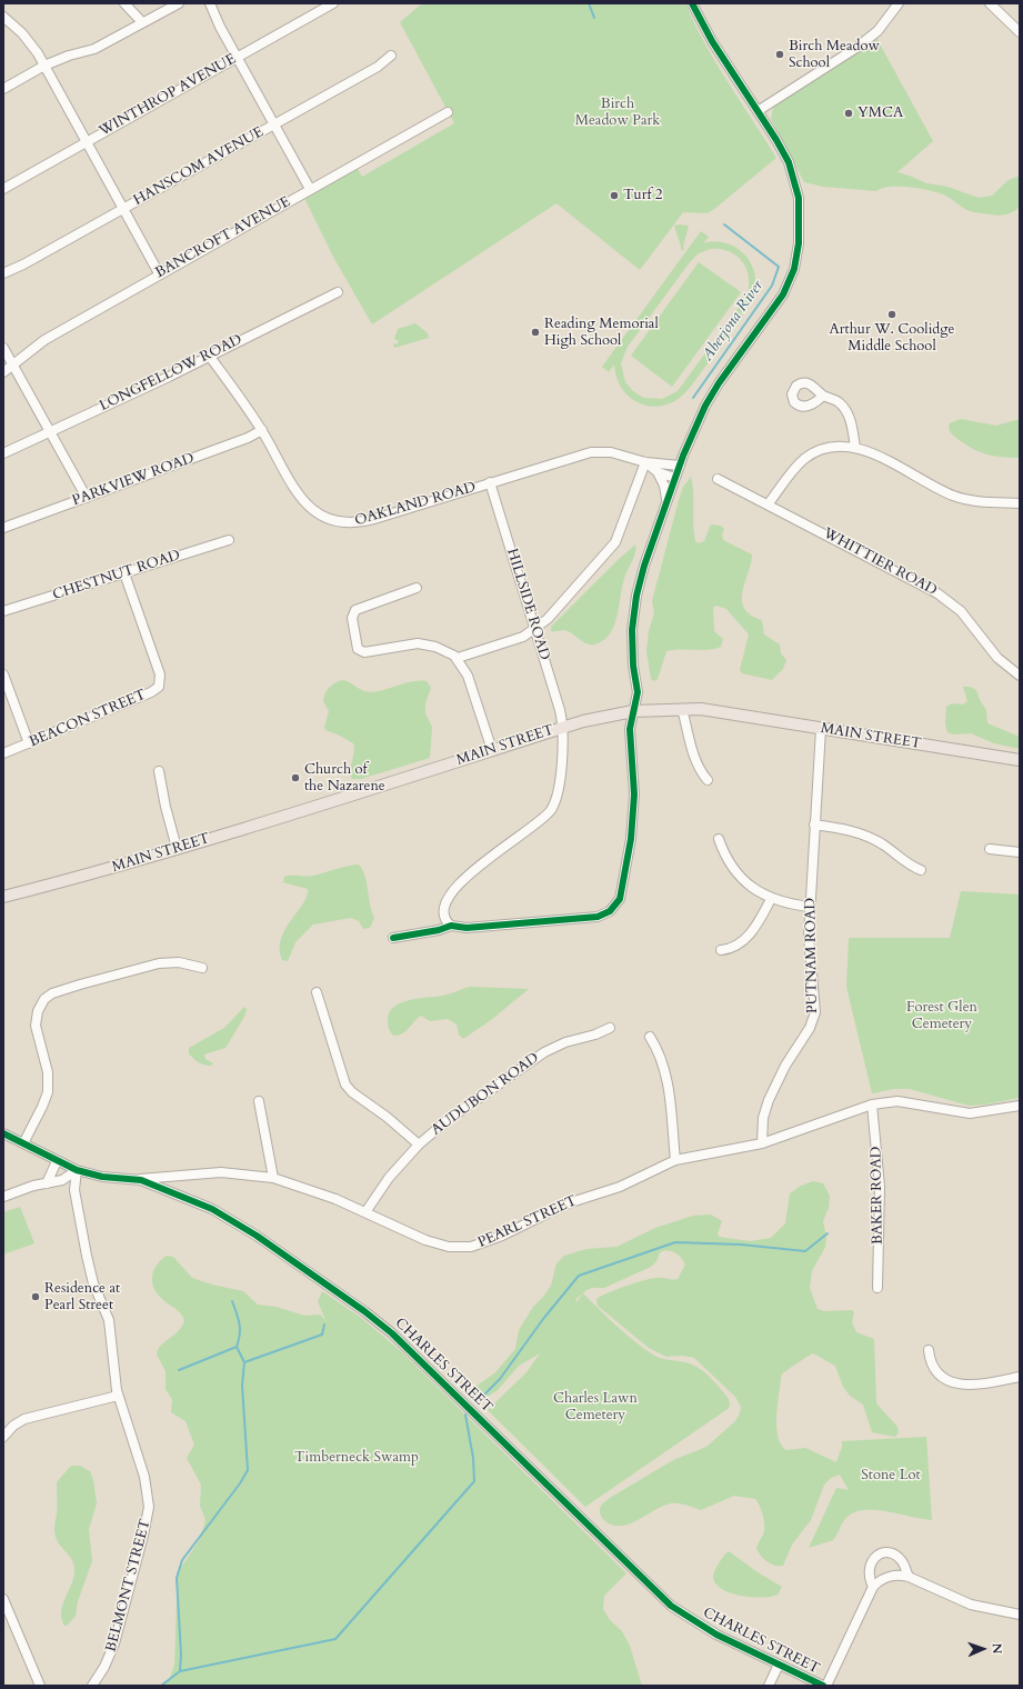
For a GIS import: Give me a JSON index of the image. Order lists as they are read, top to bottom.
{
  "streets": {
    "main road": ["MAIN STREET"],
    "street": [
      "WINTHROP AVENUE",
      "HANSCOM AVENUE",
      "BANCROFT AVENUE",
      "LONGFELLOW ROAD",
      "PARKVIEW ROAD",
      "OAKLAND ROAD",
      "WHITTIER ROAD",
      "CHESTNUT ROAD",
      "HILLSIDE ROAD",
      "BEACON STREET",
      "PUTNAM ROAD",
      "AUDUBON ROAD",
      "BAKER ROAD",
      "PEARL STREET",
      "CHARLES STREET",
      "BELMONT STREET"
    ]
  },
  "crossings": [
    ["LONGFELLOW ROAD", "OAKLAND ROAD"],
    ["PARKVIEW ROAD", "OAKLAND ROAD"],
    ["OAKLAND ROAD", "HILLSIDE ROAD"],
    ["CHESTNUT ROAD", "BEACON STREET"],
    ["HILLSIDE ROAD", "MAIN STREET"],
    ["MAIN STREET", "PUTNAM ROAD"],
    ["PUTNAM ROAD", "PEARL STREET"],
    ["AUDUBON ROAD", "PEARL STREET"],
    ["BAKER ROAD", "PEARL STREET"],
    ["PEARL STREET", "CHARLES STREET"],
    ["CHARLES STREET", "BELMONT STREET"]
  ],
  "water": ["Aberjona River"],
  "parks": [
    "Birch Meadow Park",
    "Forest Glen Cemetery",
    "Charles Lawn Cemetery",
    "Timberneck Swamp",
    "Stone Lot"
  ],
  "places": [
    "Birch Meadow School",
    "YMCA",
    "Turf 2",
    "Arthur W. Coolidge Middle School",
    "Reading Memorial High School",
    "Church of the Nazarene",
    "Residence at Pearl Street"
  ],
  "north": "right"
}
